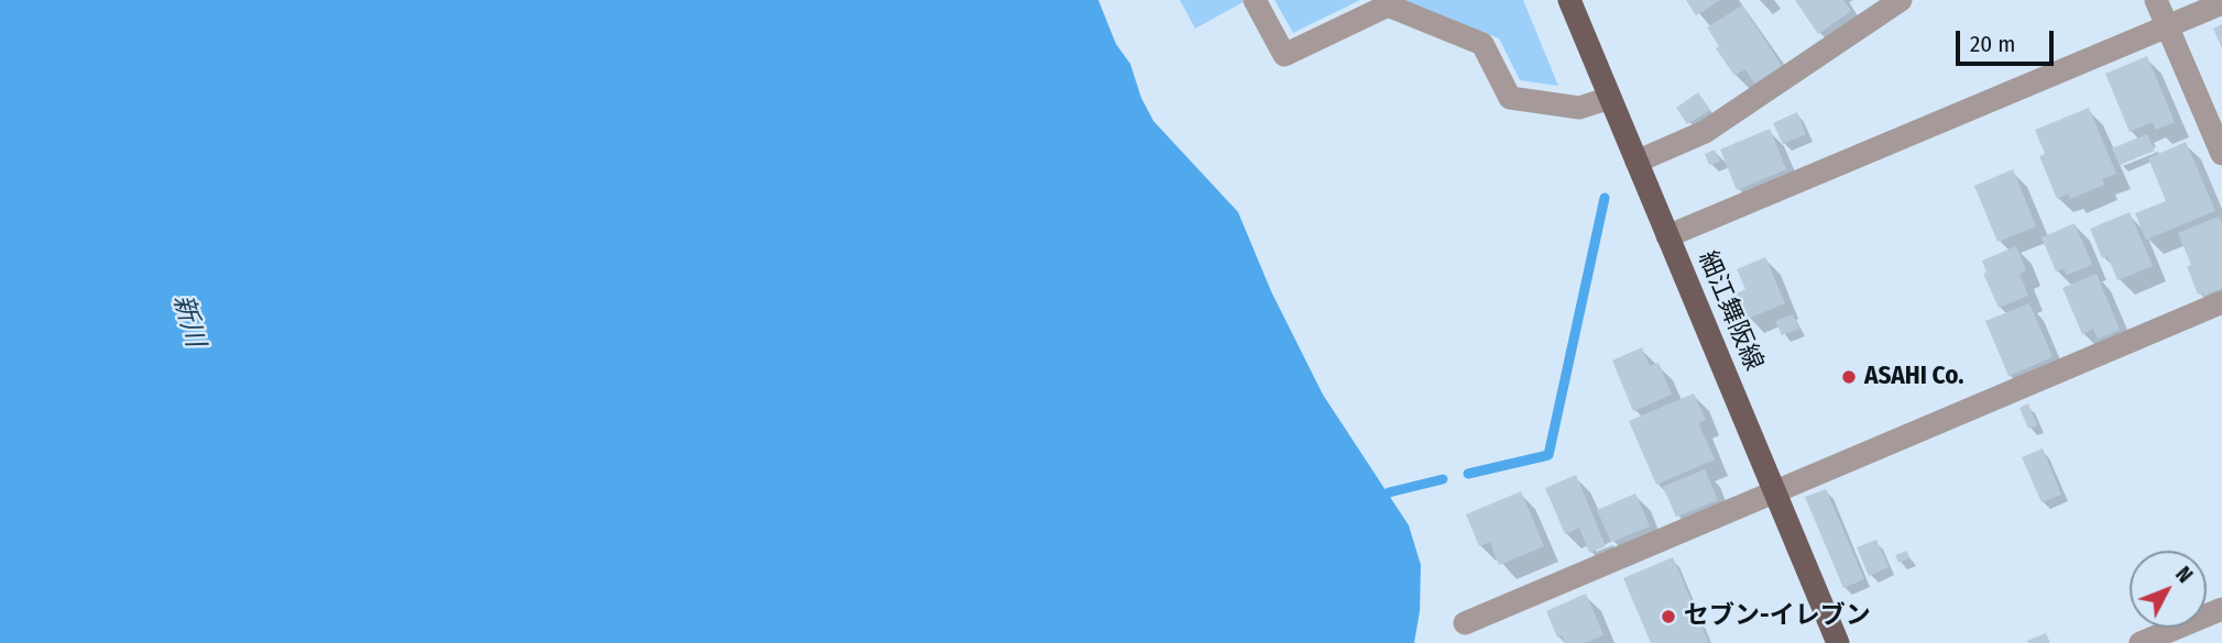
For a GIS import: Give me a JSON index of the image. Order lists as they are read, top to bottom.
{
  "streets": {
    "main road": ["細江舞阪線"]
  },
  "water": ["新川"],
  "places": ["ASAHI Co.", "セブン-イレブン"],
  "scale_bar": "20 m",
  "north": "top right"
}
